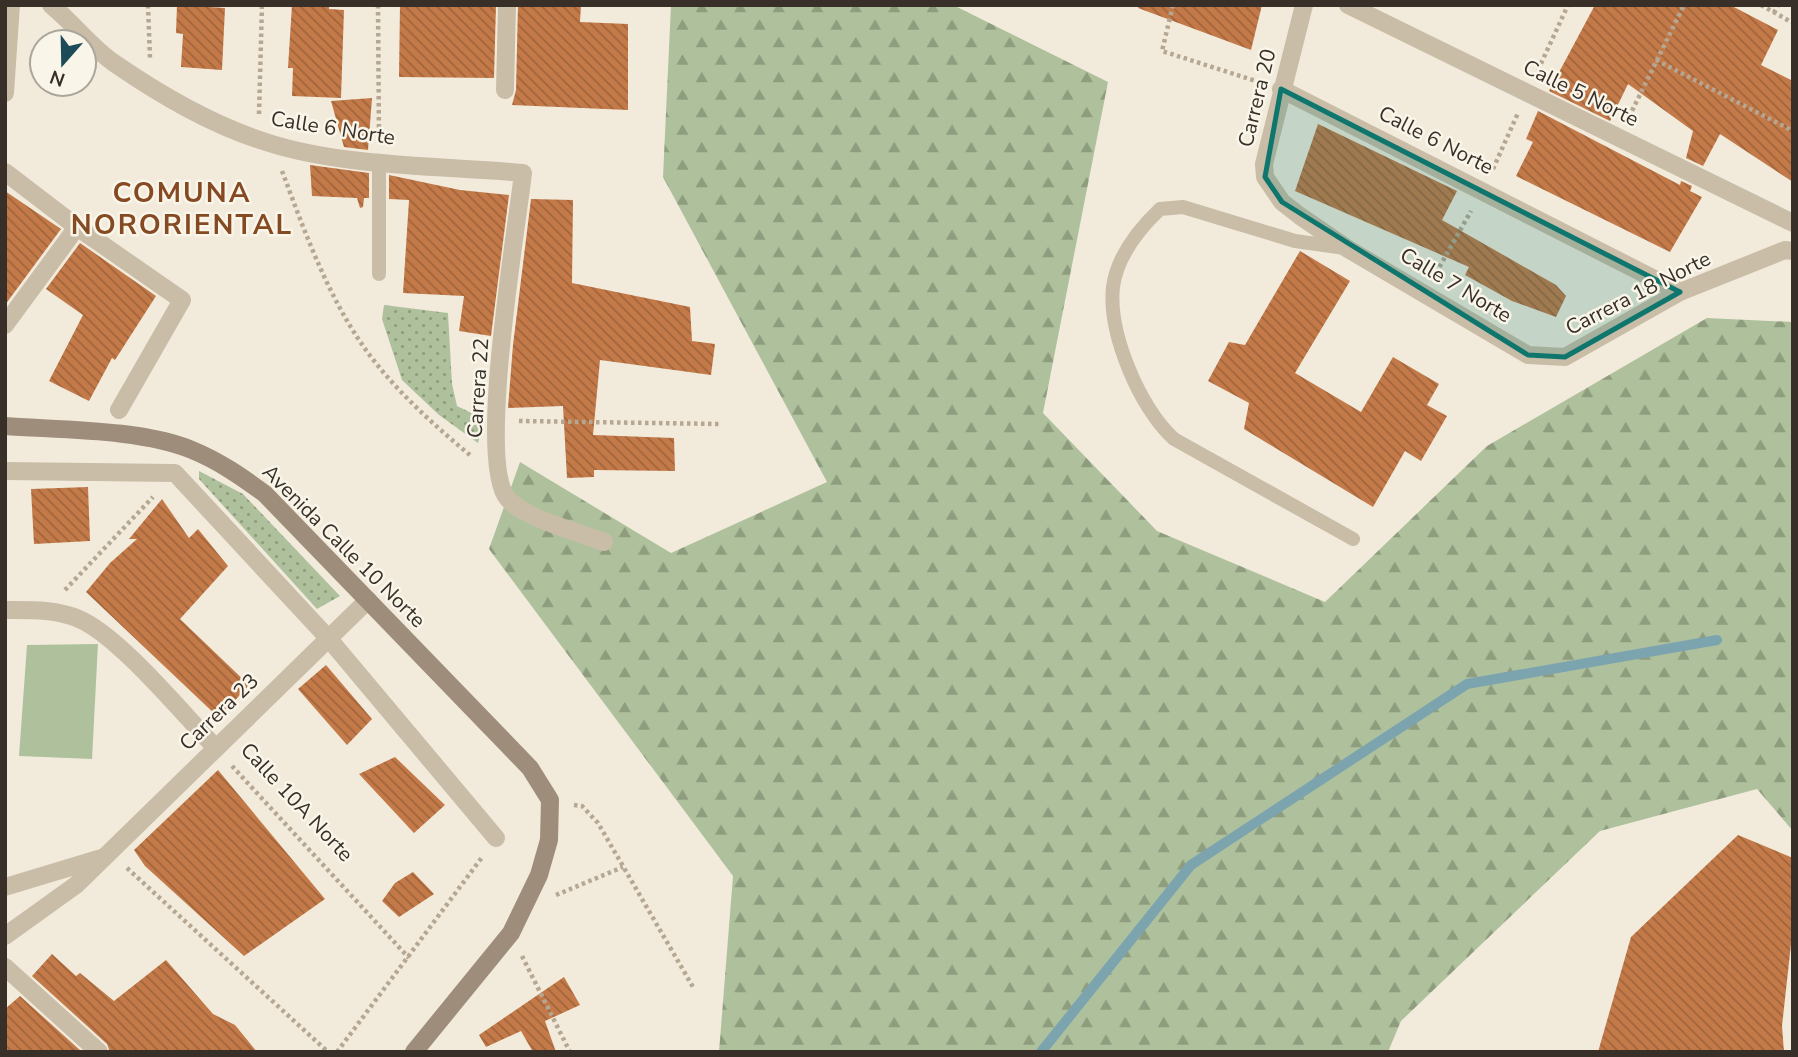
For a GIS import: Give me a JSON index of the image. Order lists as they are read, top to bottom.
{
  "streets": {
    "street": [
      "Calle 5 Norte",
      "Carrera 20",
      "Calle 6 Norte",
      "Calle 7 Norte",
      "Carrera 18 Norte",
      "Carrera 22",
      "Avenida Calle 10 Norte",
      "Carrera 23",
      "Calle 10A Norte"
    ]
  },
  "crossings": [
    ["Carrera 20", "Calle 6 Norte"],
    ["Carrera 20", "Calle 7 Norte"],
    ["Calle 6 Norte", "Carrera 18 Norte"],
    ["Calle 6 Norte", "Carrera 22"],
    ["Calle 7 Norte", "Carrera 18 Norte"],
    ["Avenida Calle 10 Norte", "Carrera 23"],
    ["Carrera 23", "Calle 10A Norte"]
  ],
  "districts": ["COMUNA NORORIENTAL"],
  "north": "bottom"
}
